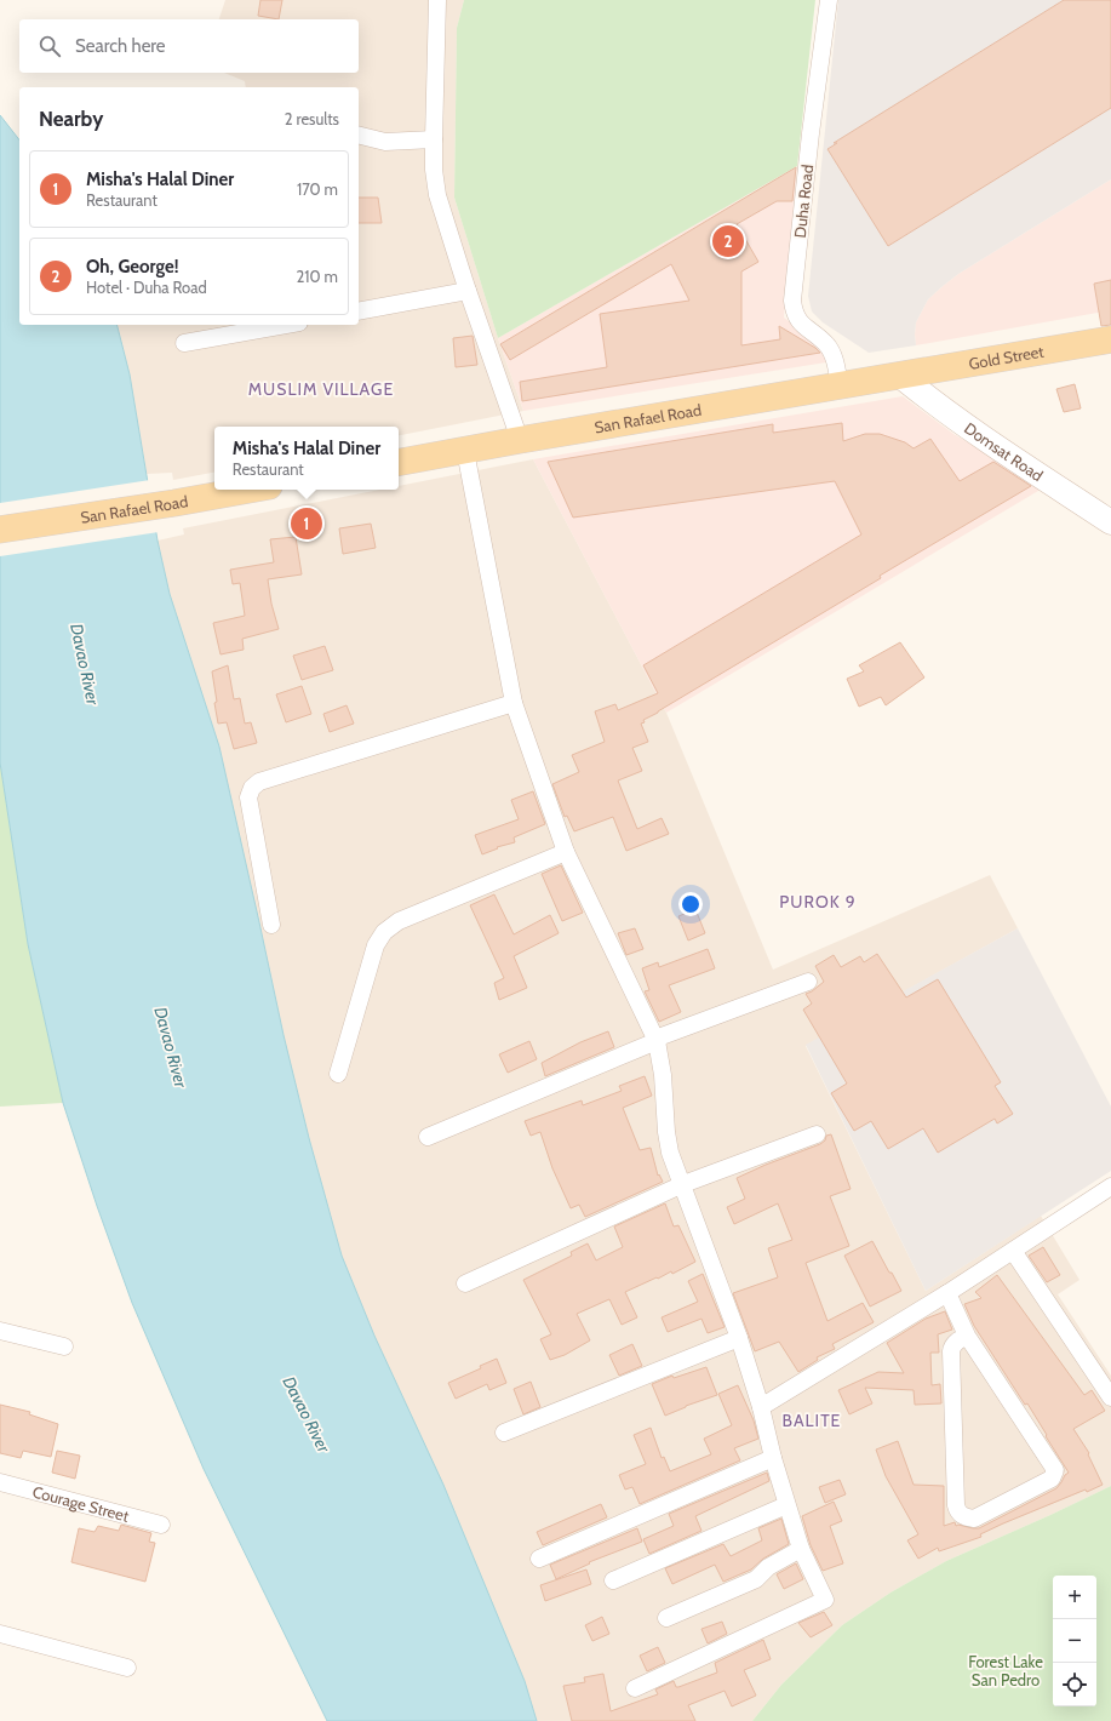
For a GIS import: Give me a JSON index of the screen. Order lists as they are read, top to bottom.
{
  "streets": {
    "main road": ["Gold Street", "San Rafael Road"],
    "street": ["Duha Road", "Domsat Road", "Courage Street"]
  },
  "crossings": [
    ["Duha Road", "San Rafael Road"],
    ["Gold Street", "San Rafael Road"],
    ["Gold Street", "Domsat Road"],
    ["San Rafael Road", "Domsat Road"]
  ],
  "districts": ["MUSLIM VILLAGE", "PUROK 9", "BALITE"],
  "water": ["Davao River"],
  "parks": ["Forest Lake San Pedro"],
  "page": {
    "search": "Search here",
    "heading": ["Nearby", "2 results"],
    "list": [
      {
        "mark": "1",
        "name": "Misha's Halal Diner",
        "note": "Restaurant",
        "value": "170 m"
      },
      {
        "mark": "2",
        "name": "Oh, George!",
        "note": "Hotel · Duha Road",
        "value": "210 m"
      }
    ],
    "pins": ["2", "1"],
    "popup": ["Misha's Halal Diner", "Restaurant"],
    "map_buttons": ["+", "−"]
  }
}
